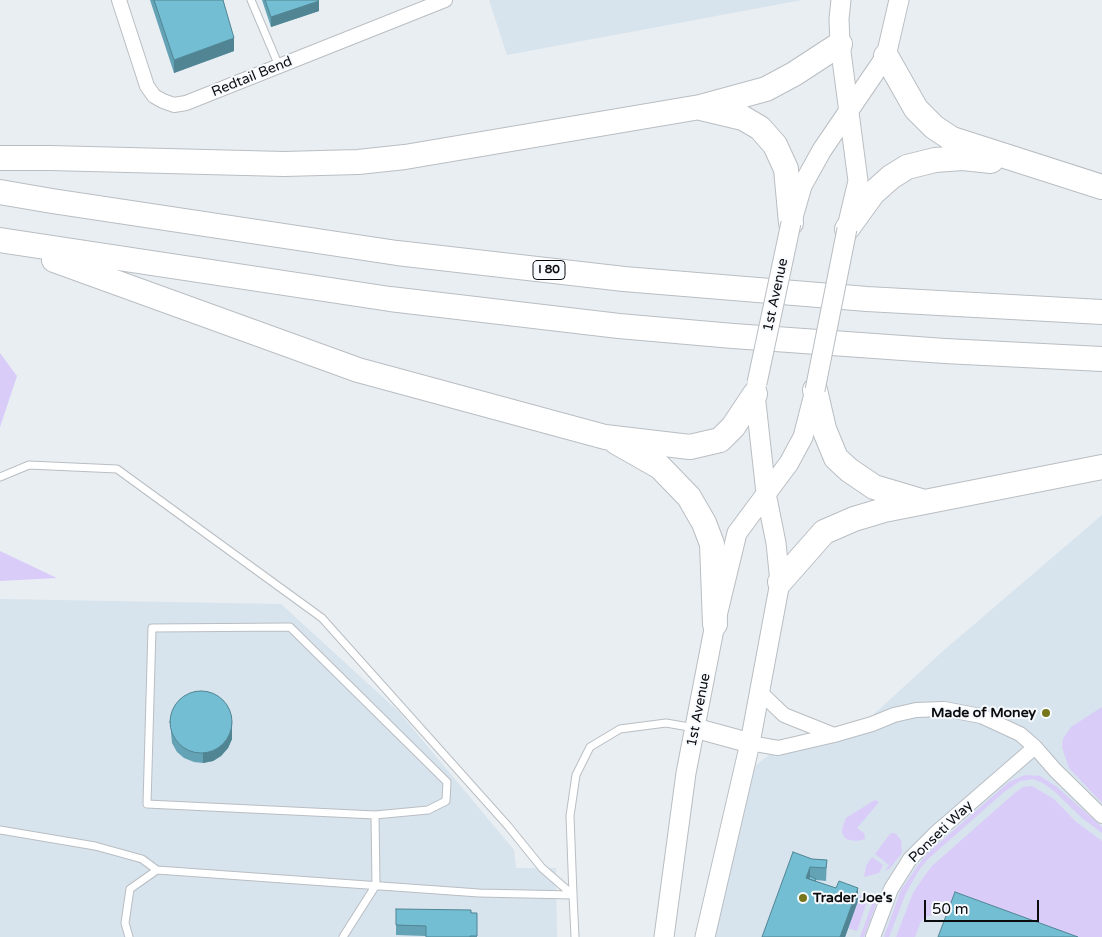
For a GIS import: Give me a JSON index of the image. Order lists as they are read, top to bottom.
{
  "streets": {
    "highway": ["I 80"],
    "main road": ["1st Avenue"],
    "street": ["Redtail Bend", "Ponseti Way"]
  },
  "places": ["Made of Money", "Trader Joe's"],
  "scale_bar": "50 m"
}
